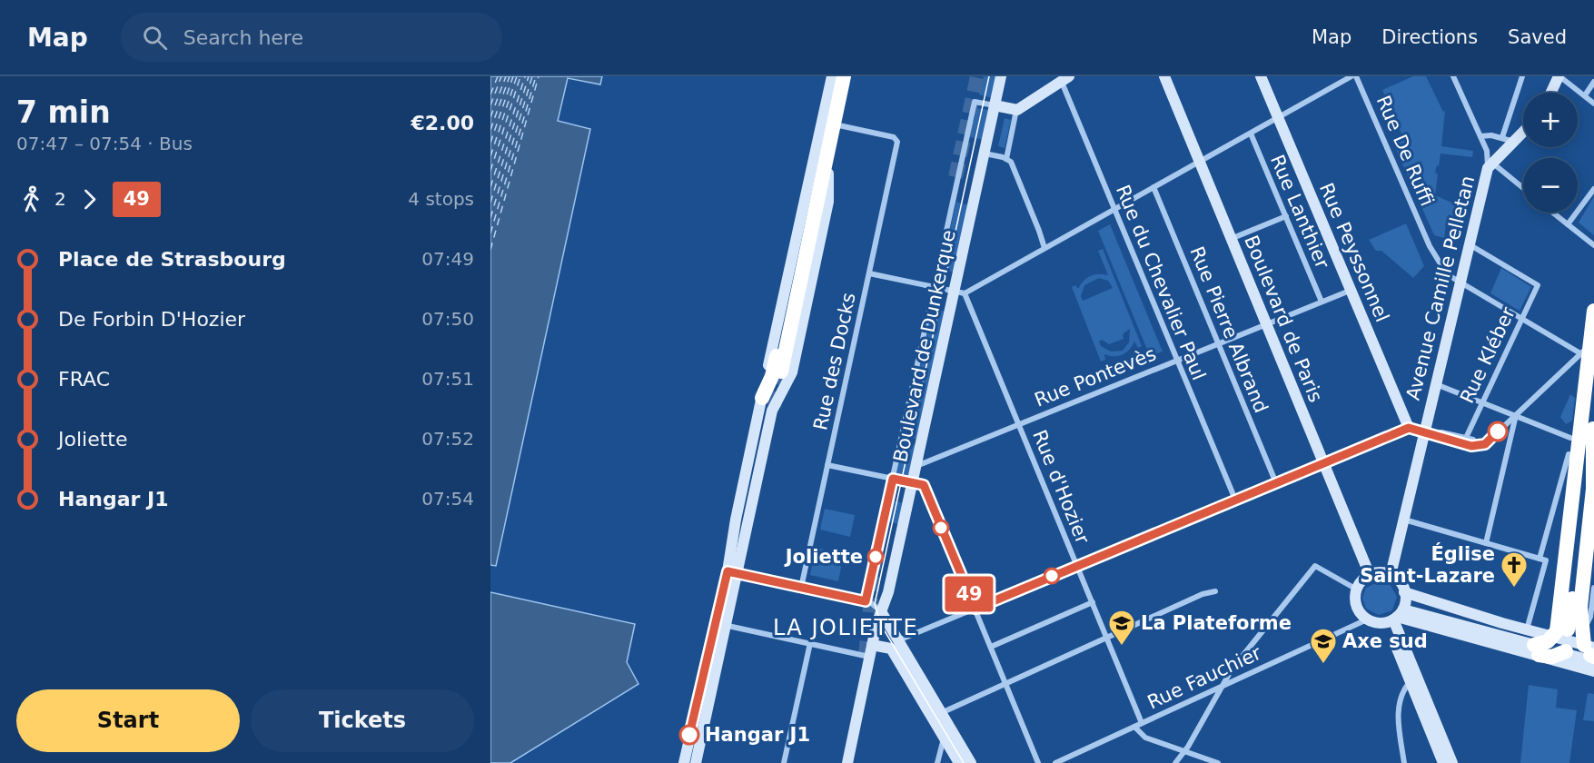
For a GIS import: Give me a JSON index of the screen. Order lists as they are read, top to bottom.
{
  "streets": {
    "street": [
      "Rue De Ruffi",
      "Rue Lanthier",
      "Rue Peyssonnel",
      "Rue du Chevalier Paul",
      "Avenue Camille Pelletan",
      "Boulevard de Paris",
      "Rue Pierre Albrand",
      "Boulevard de Dunkerque",
      "Rue Kléber",
      "Rue des Docks",
      "Rue Pontevès",
      "Rue d'Hozier",
      "Rue Fauchier"
    ]
  },
  "crossings": [
    ["Rue De Ruffi", "Avenue Camille Pelletan"],
    ["Rue De Ruffi", "Rue Kléber"],
    ["Rue Lanthier", "Rue Pontevès"],
    ["Rue Peyssonnel", "Rue Pontevès"],
    ["Rue du Chevalier Paul", "Rue Pontevès"],
    ["Avenue Camille Pelletan", "Boulevard de Paris"],
    ["Avenue Camille Pelletan", "Rue Kléber"],
    ["Avenue Camille Pelletan", "Rue Fauchier"],
    ["Boulevard de Paris", "Rue Pontevès"],
    ["Boulevard de Paris", "Rue Fauchier"],
    ["Rue Pierre Albrand", "Rue Pontevès"],
    ["Boulevard de Dunkerque", "Rue Pontevès"],
    ["Boulevard de Dunkerque", "Rue d'Hozier"],
    ["Rue Pontevès", "Rue d'Hozier"],
    ["Rue d'Hozier", "Rue Fauchier"]
  ],
  "districts": ["LA JOLIETTE"],
  "places": {
    "other": ["Joliette", "Hangar J1"],
    "church": ["Église Saint-Lazare"],
    "school or university": ["La Plateforme", "Axe sud"]
  },
  "lines": ["bus line 49"],
  "page": {
    "header": "Map",
    "search": "Search here",
    "nav": ["Map", "Directions", "Saved"],
    "heading": ["7 min", "07:47 – 07:54 · Bus", "€2.00"],
    "on_map": "49",
    "map_buttons": ["+", "−"],
    "legs": ["2", "49", "4 stops"],
    "list": [
      {
        "name": "Place de Strasbourg",
        "value": "07:49"
      },
      {
        "name": "De Forbin D'Hozier",
        "value": "07:50"
      },
      {
        "name": "FRAC",
        "value": "07:51"
      },
      {
        "name": "Joliette",
        "value": "07:52"
      },
      {
        "name": "Hangar J1",
        "value": "07:54"
      }
    ],
    "buttons": ["Start", "Tickets"]
  }
}
